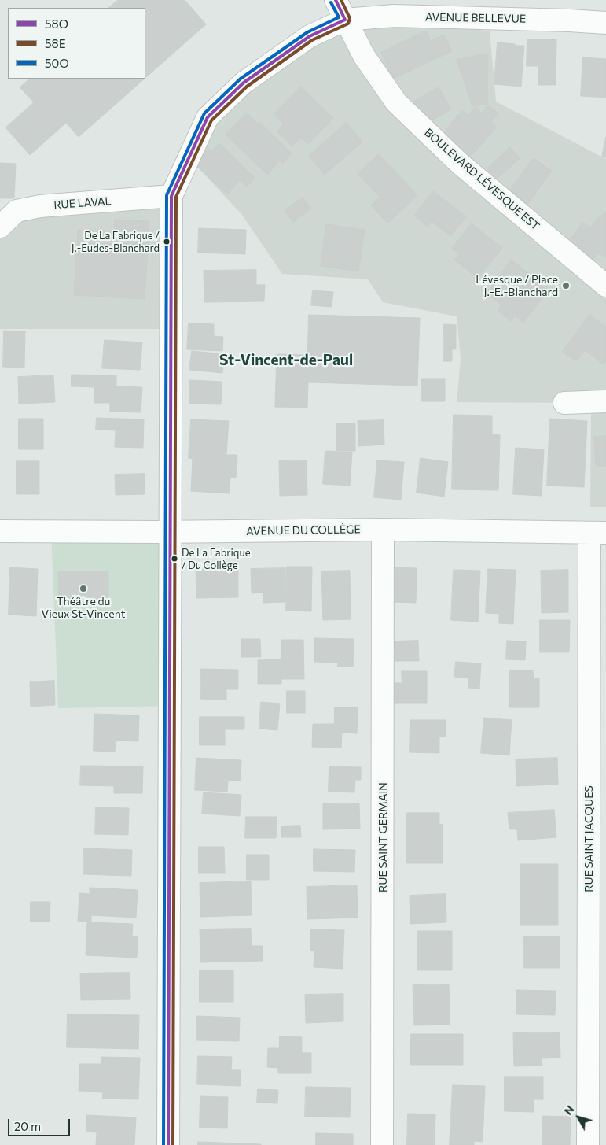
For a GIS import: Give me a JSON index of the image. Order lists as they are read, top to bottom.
{
  "streets": {
    "street": [
      "AVENUE BELLEVUE",
      "BOULEVARD LÉVESQUE EST",
      "RUE LAVAL",
      "AVENUE DU COLLÈGE",
      "RUE SAINT GERMAIN",
      "RUE SAINT JACQUES"
    ]
  },
  "crossings": [
    ["AVENUE BELLEVUE", "BOULEVARD LÉVESQUE EST"],
    ["AVENUE DU COLLÈGE", "RUE SAINT GERMAIN"],
    ["AVENUE DU COLLÈGE", "RUE SAINT JACQUES"]
  ],
  "districts": ["St-Vincent-de-Paul"],
  "places": [
    "De La Fabrique / J.-Eudes-Blanchard",
    "Lévesque / Place J.-E.-Blanchard",
    "De La Fabrique / Du Collège",
    "Théâtre du Vieux St-Vincent"
  ],
  "lines": ["transit line 58O", "transit line 58E", "transit line 50O"],
  "legend": ["58O", "58E", "50O"],
  "scale_bar": "20 m",
  "north": "top left"
}
